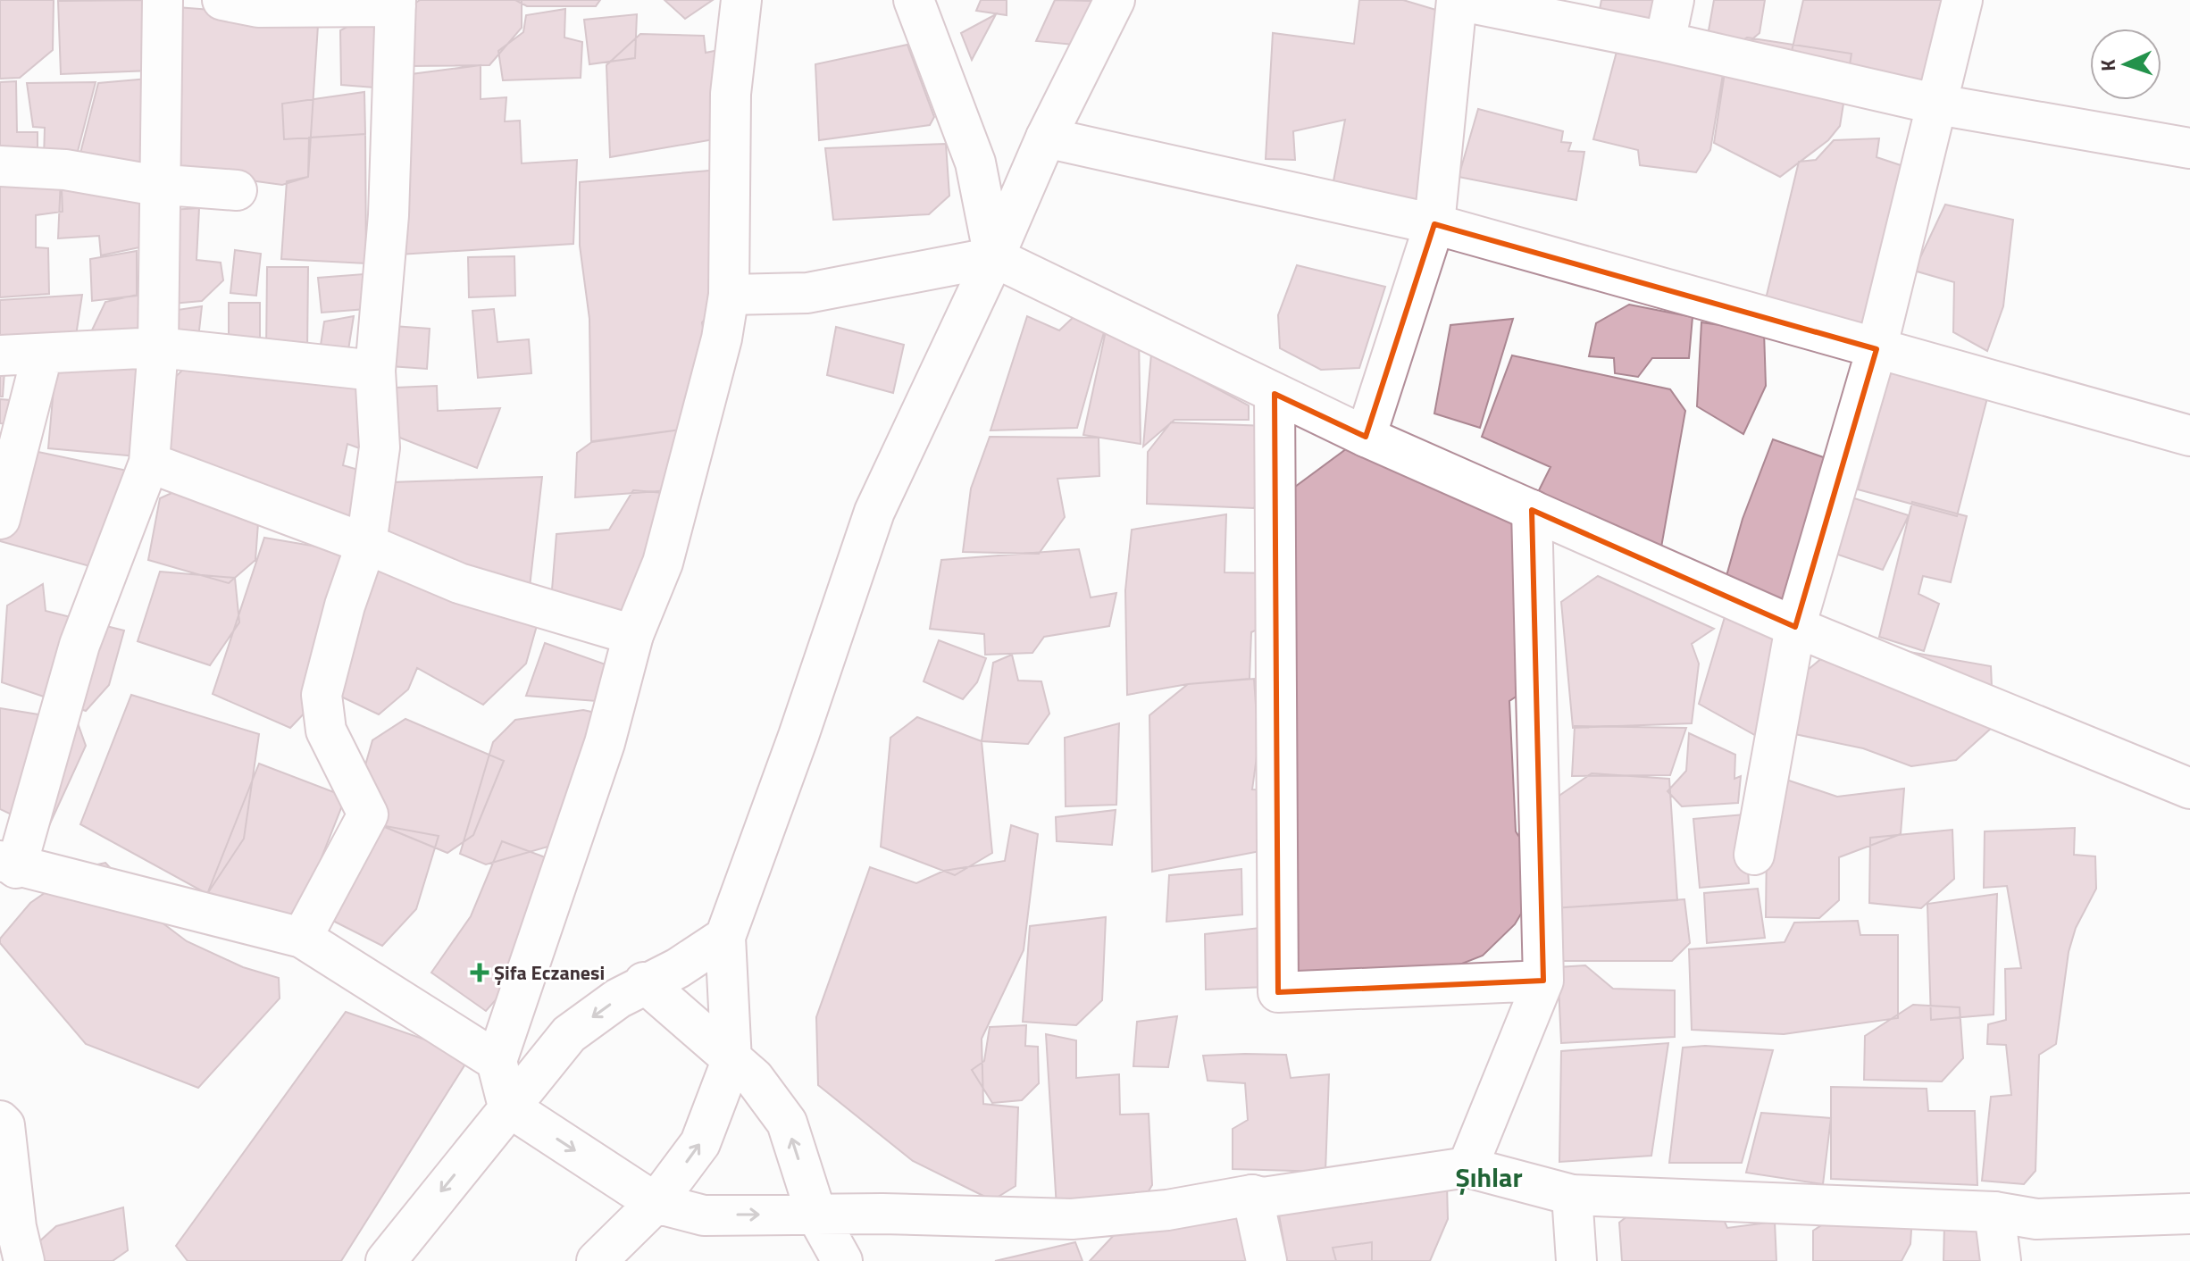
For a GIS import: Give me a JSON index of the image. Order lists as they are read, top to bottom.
{
  "districts": ["Şıhlar"],
  "places": {
    "health": ["Şifa Eczanesi"]
  },
  "north": "left"
}
